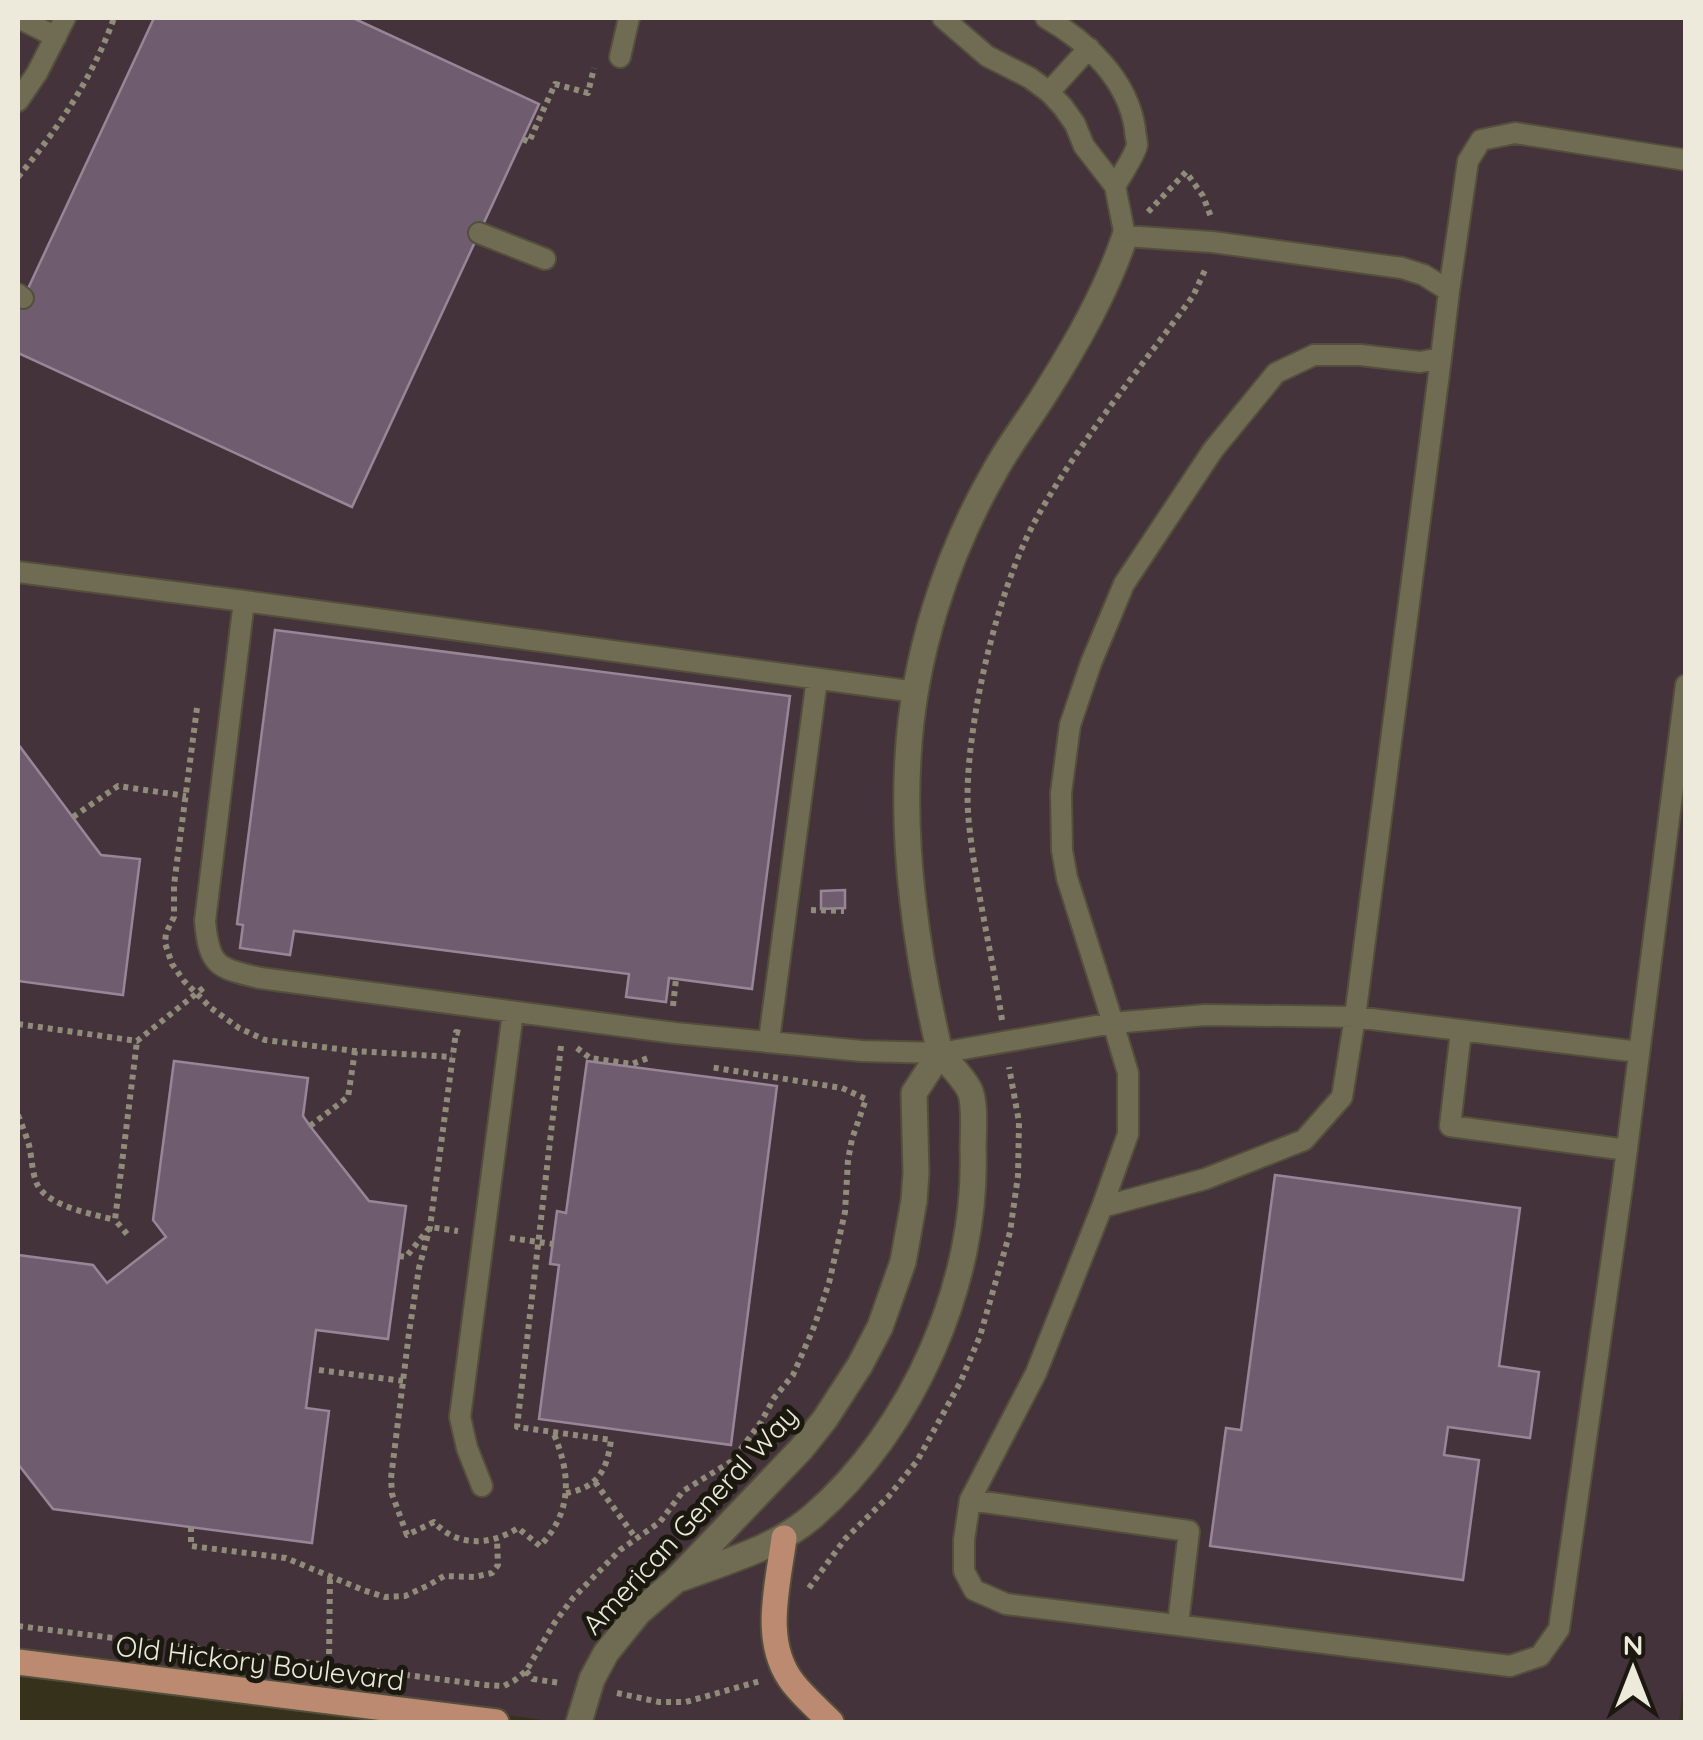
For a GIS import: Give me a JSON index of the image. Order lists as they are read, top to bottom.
{
  "streets": {
    "main road": ["Old Hickory Boulevard"],
    "street": ["American General Way"]
  },
  "north": "top"
}
